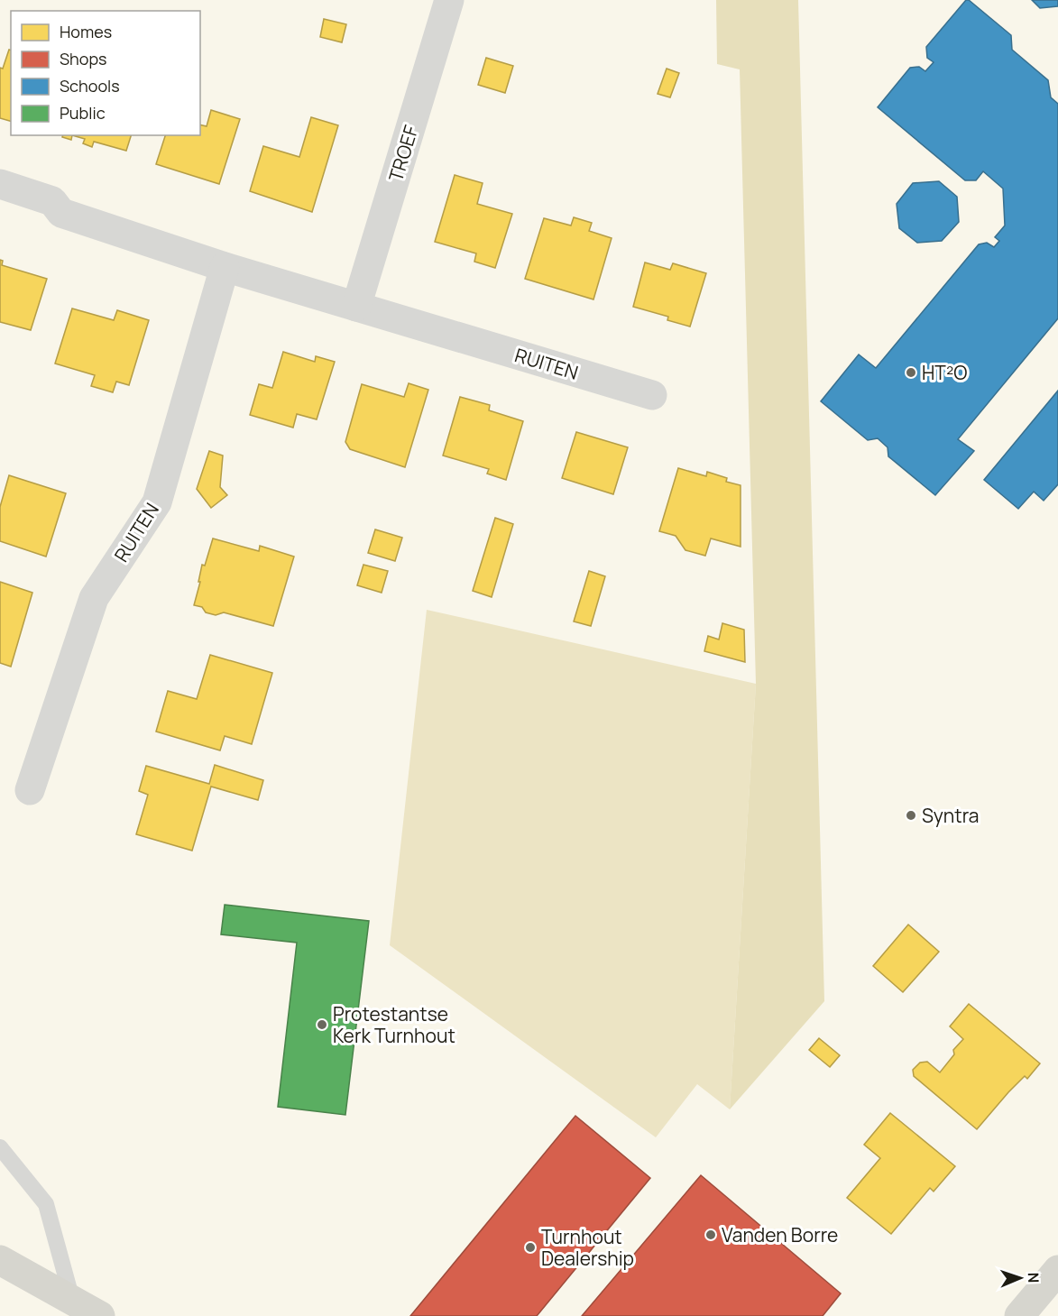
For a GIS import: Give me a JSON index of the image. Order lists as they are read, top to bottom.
{
  "streets": {
    "street": ["TROEF", "RUITEN"]
  },
  "crossings": [
    ["TROEF", "RUITEN"]
  ],
  "places": [
    "HT²O",
    "Syntra",
    "Protestantse Kerk Turnhout",
    "Vanden Borre",
    "Turnhout Dealership"
  ],
  "legend": [
    "Homes",
    "Shops",
    "Schools",
    "Public"
  ],
  "north": "right"
}
